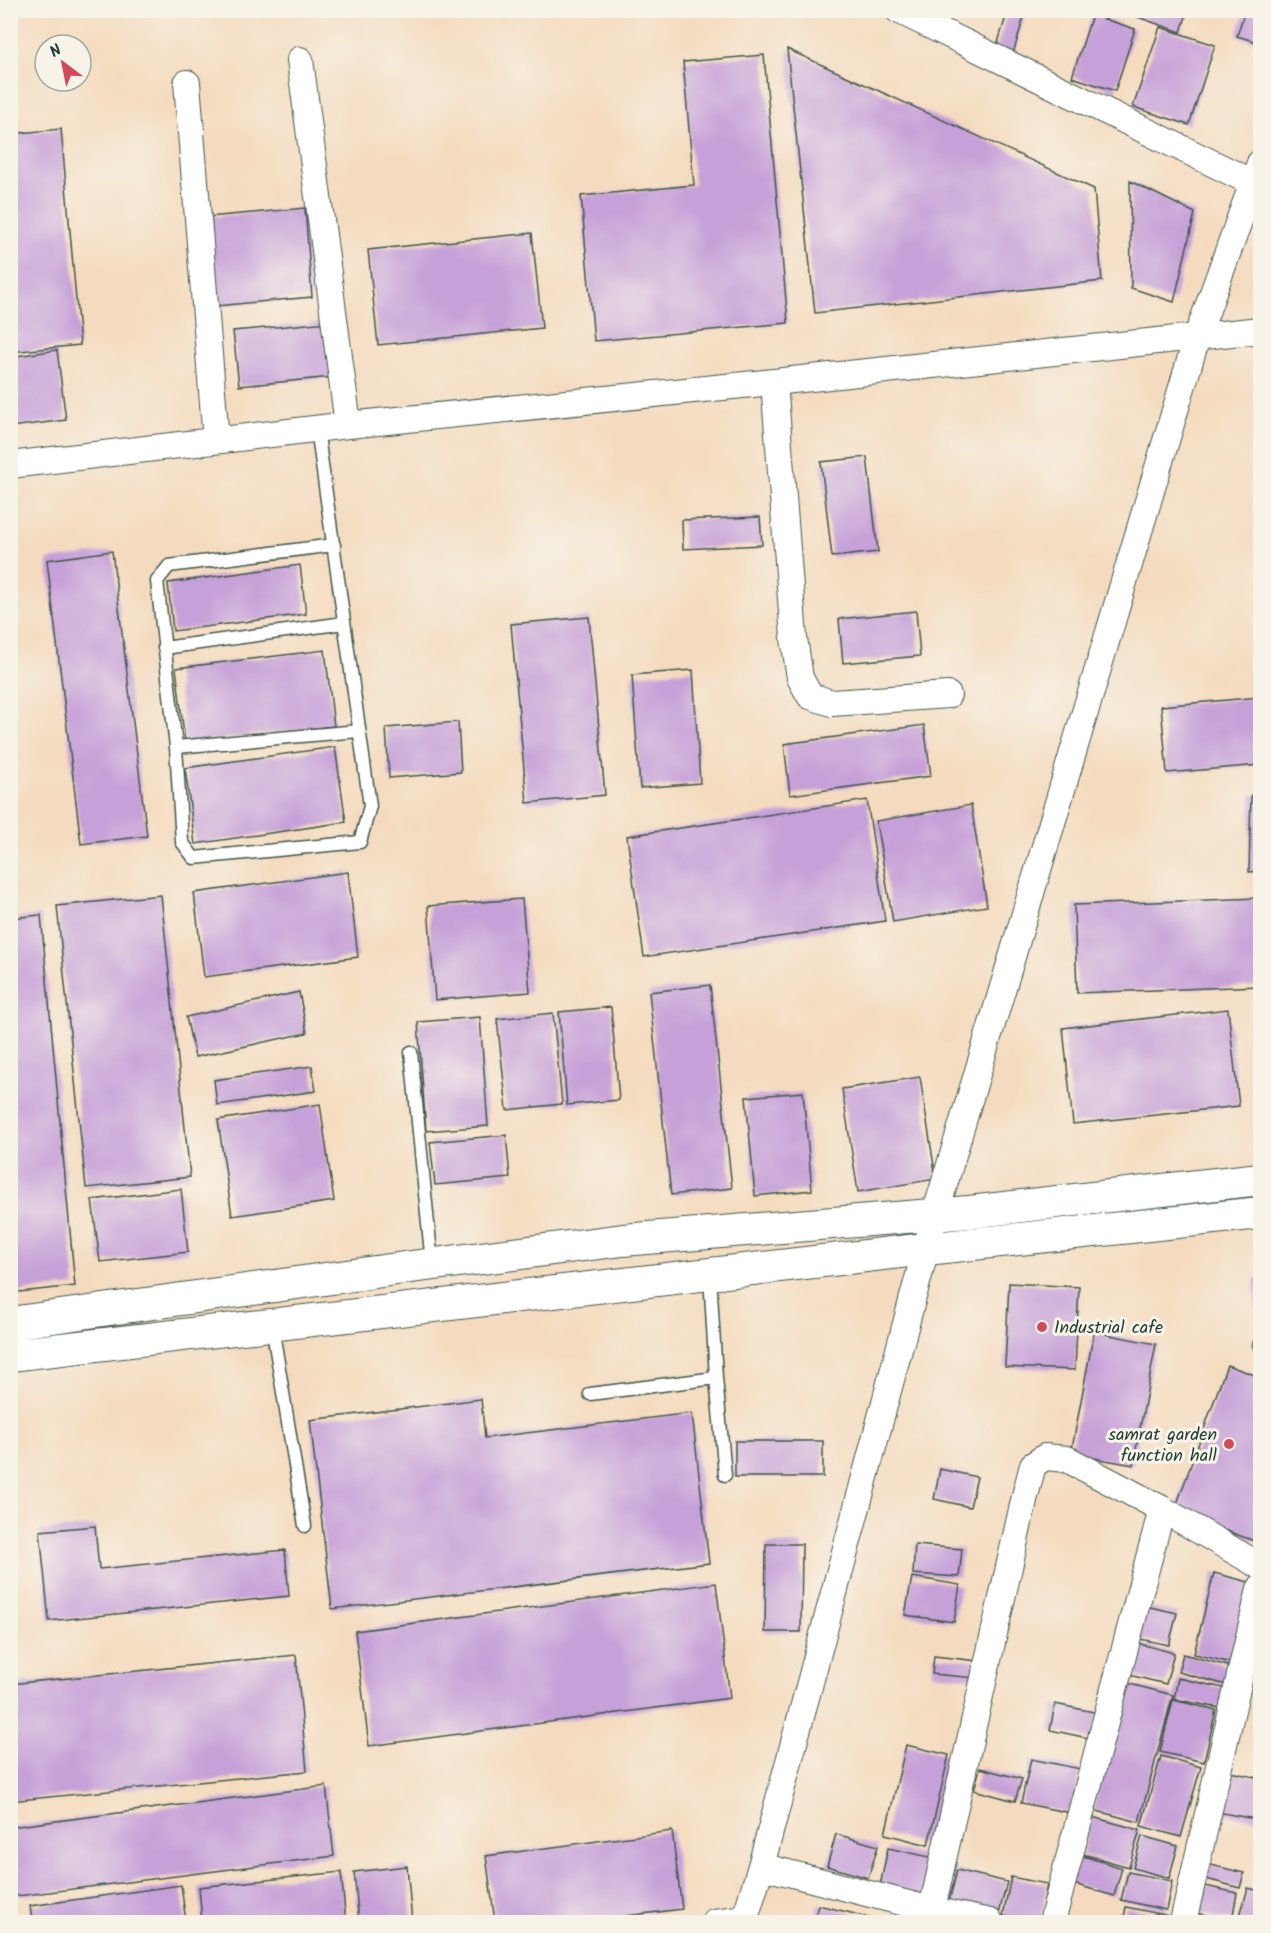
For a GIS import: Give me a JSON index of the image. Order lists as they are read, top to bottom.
{
  "places": ["Industrial cafe", "samrat garden function hall"],
  "north": "top left"
}
